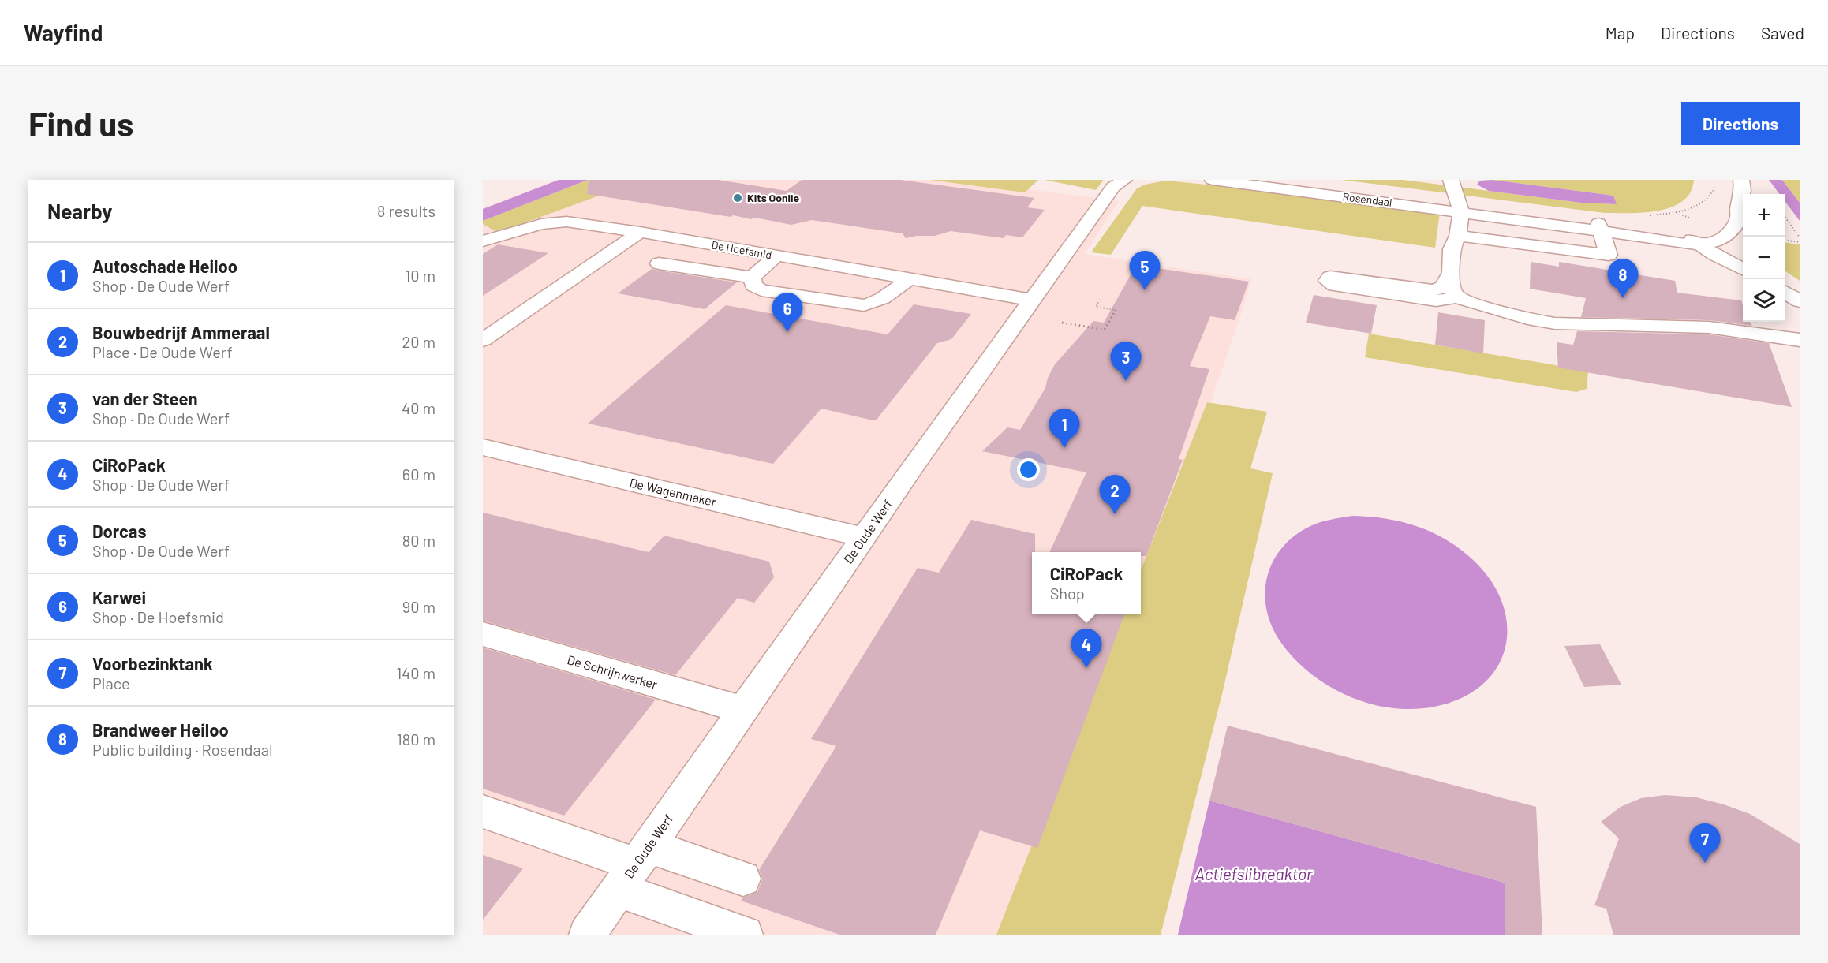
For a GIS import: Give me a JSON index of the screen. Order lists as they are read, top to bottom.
{
  "streets": {
    "street": [
      "Rosendaal",
      "De Hoefsmid",
      "De Wagenmaker",
      "De Oude Werf",
      "De Schrijnwerker"
    ]
  },
  "crossings": [
    ["De Hoefsmid", "De Oude Werf"],
    ["De Wagenmaker", "De Oude Werf"],
    ["De Oude Werf", "De Schrijnwerker"]
  ],
  "water": ["Actiefslibreaktor"],
  "places": ["Kits Oonlie"],
  "page": {
    "header": "Wayfind",
    "nav": ["Map", "Directions", "Saved"],
    "buttons": "Directions",
    "title": "Find us",
    "heading": ["Nearby", "8 results"],
    "map_buttons": ["+", "−"],
    "list": [
      {
        "mark": "1",
        "name": "Autoschade Heiloo",
        "note": "Shop · De Oude Werf",
        "value": "10 m"
      },
      {
        "mark": "2",
        "name": "Bouwbedrijf Ammeraal",
        "note": "Place · De Oude Werf",
        "value": "20 m"
      },
      {
        "mark": "3",
        "name": "van der Steen",
        "note": "Shop · De Oude Werf",
        "value": "40 m"
      },
      {
        "mark": "4",
        "name": "CiRoPack",
        "note": "Shop · De Oude Werf",
        "value": "60 m"
      },
      {
        "mark": "5",
        "name": "Dorcas",
        "note": "Shop · De Oude Werf",
        "value": "80 m"
      },
      {
        "mark": "6",
        "name": "Karwei",
        "note": "Shop · De Hoefsmid",
        "value": "90 m"
      },
      {
        "mark": "7",
        "name": "Voorbezinktank",
        "note": "Place",
        "value": "140 m"
      },
      {
        "mark": "8",
        "name": "Brandweer Heiloo",
        "note": "Public building · Rosendaal",
        "value": "180 m"
      }
    ],
    "pins": [
      "5",
      "8",
      "6",
      "3",
      "1",
      "2",
      "4",
      "7"
    ],
    "popup": ["CiRoPack", "Shop"]
  }
}
